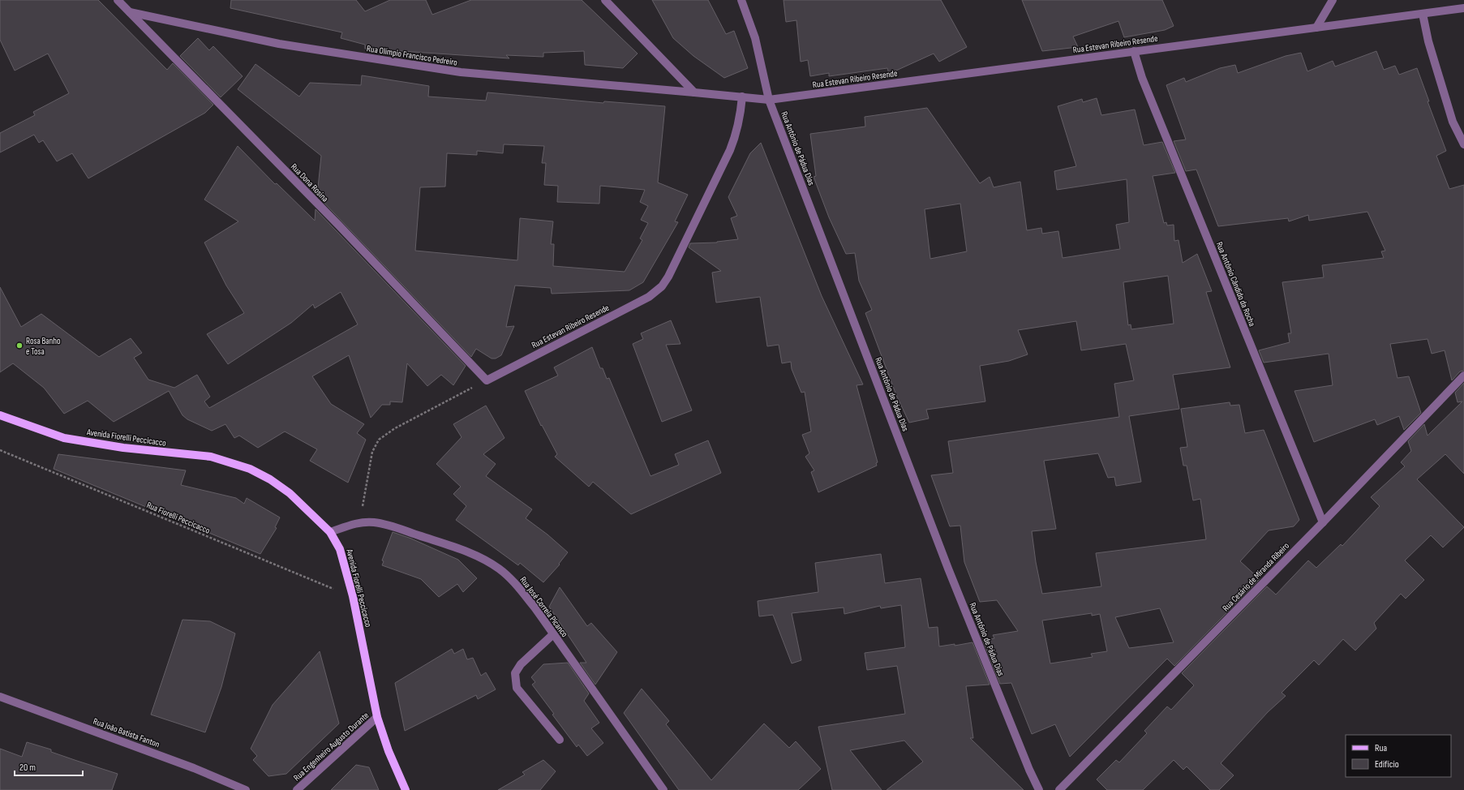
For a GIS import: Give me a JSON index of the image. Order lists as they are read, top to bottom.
{
  "streets": {
    "main road": ["Avenida Fiorelli Peccicacco"],
    "street": [
      "Rua Estevan Ribeiro Resende",
      "Rua Olímpio Francisco Pedreiro",
      "Rua Antônio de Pádua Dias",
      "Rua Dona Rosina",
      "Rua Antônio Cândido da Rocha",
      "Rua Cesário de Miranda Ribeiro",
      "Rua José Correia Picanco",
      "Rua João Batista Fanton",
      "Rua Engenheiro Augusto Durante"
    ],
    "path": ["Rua Fiorelli Peccicacco"]
  },
  "crossings": [
    ["Rua Estevan Ribeiro Resende", "Rua Olímpio Francisco Pedreiro"],
    ["Rua Estevan Ribeiro Resende", "Rua Antônio de Pádua Dias"],
    ["Rua Estevan Ribeiro Resende", "Rua Dona Rosina"],
    ["Rua Estevan Ribeiro Resende", "Rua Antônio Cândido da Rocha"],
    ["Rua Olímpio Francisco Pedreiro", "Rua Dona Rosina"],
    ["Rua Antônio Cândido da Rocha", "Rua Cesário de Miranda Ribeiro"],
    ["Avenida Fiorelli Peccicacco", "Rua Fiorelli Peccicacco"],
    ["Avenida Fiorelli Peccicacco", "Rua José Correia Picanco"],
    ["Avenida Fiorelli Peccicacco", "Rua Engenheiro Augusto Durante"]
  ],
  "places": ["Rosa Banho e Tosa"],
  "legend": ["Rua", "Edifício"],
  "scale_bar": "20 m"
}
